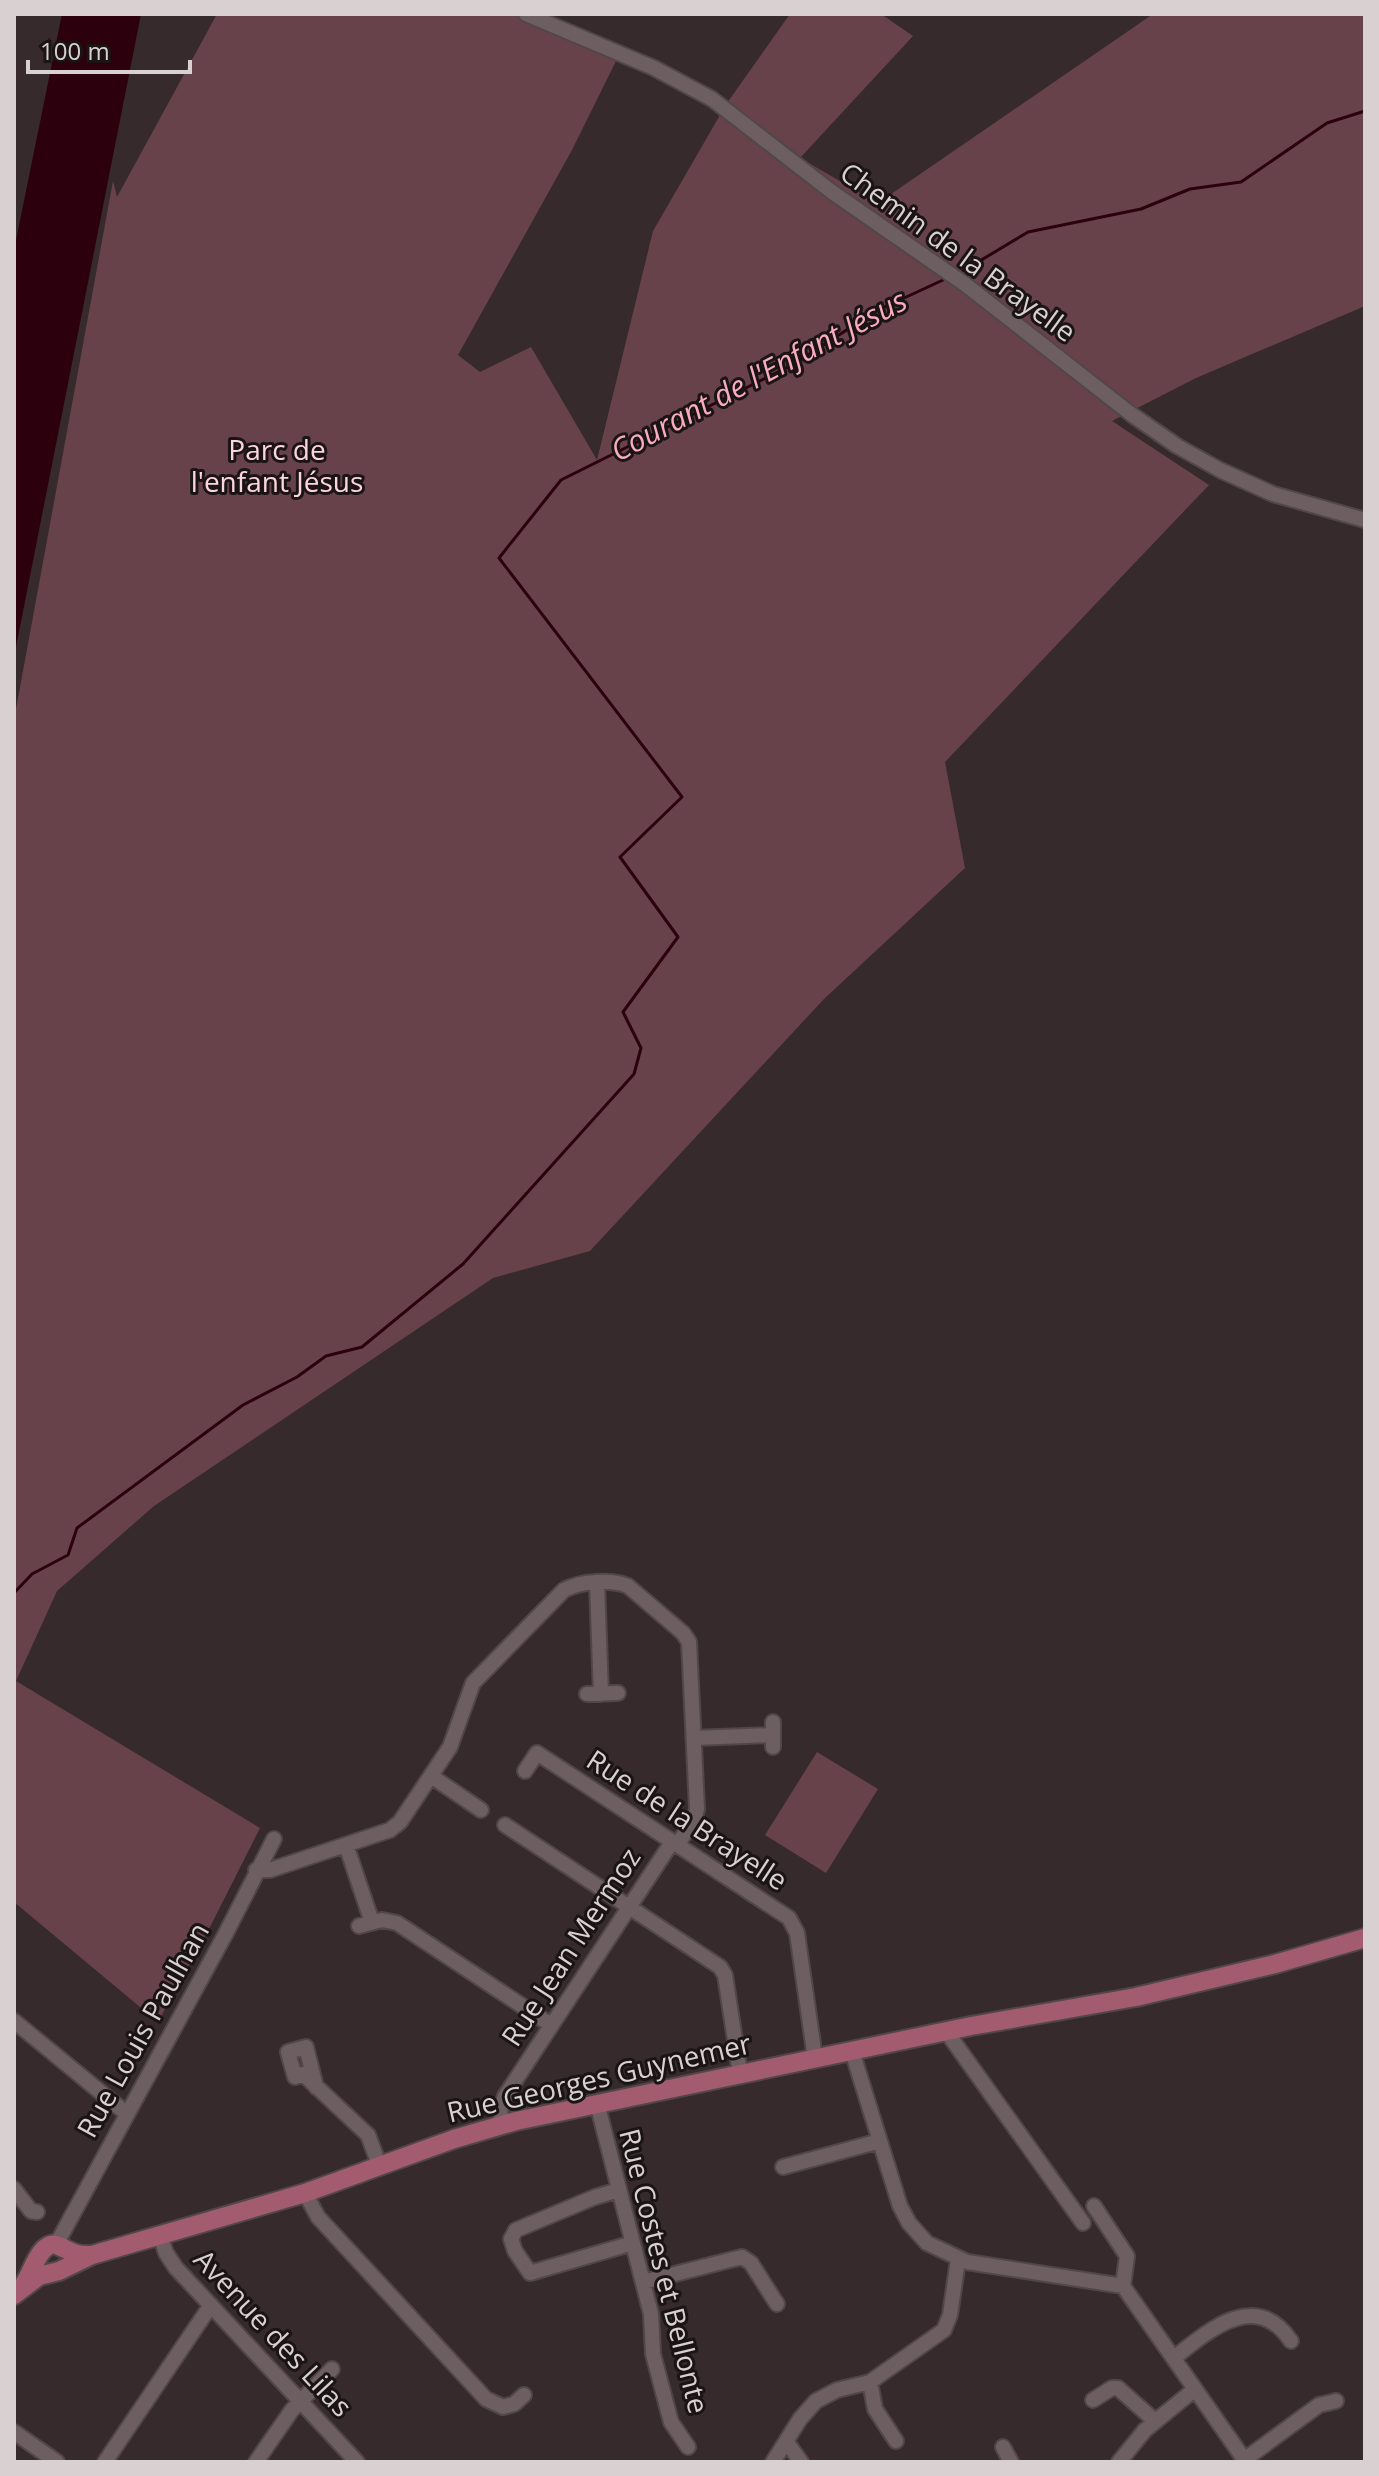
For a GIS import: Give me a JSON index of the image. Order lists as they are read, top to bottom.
{
  "streets": {
    "main road": ["Rue Georges Guynemer"],
    "street": [
      "Chemin de la Brayelle",
      "Rue de la Brayelle",
      "Rue Jean Mermoz",
      "Rue Louis Paulhan",
      "Rue Costes et Bellonte",
      "Avenue des Lilas"
    ]
  },
  "crossings": [
    ["Rue de la Brayelle", "Rue Jean Mermoz"],
    ["Rue de la Brayelle", "Rue Georges Guynemer"],
    ["Rue Jean Mermoz", "Rue Georges Guynemer"],
    ["Rue Louis Paulhan", "Rue Georges Guynemer"],
    ["Rue Georges Guynemer", "Rue Costes et Bellonte"],
    ["Rue Georges Guynemer", "Avenue des Lilas"]
  ],
  "water": ["Courant de l'Enfant Jésus"],
  "parks": ["Parc de l'enfant Jésus"],
  "scale_bar": "100 m"
}
